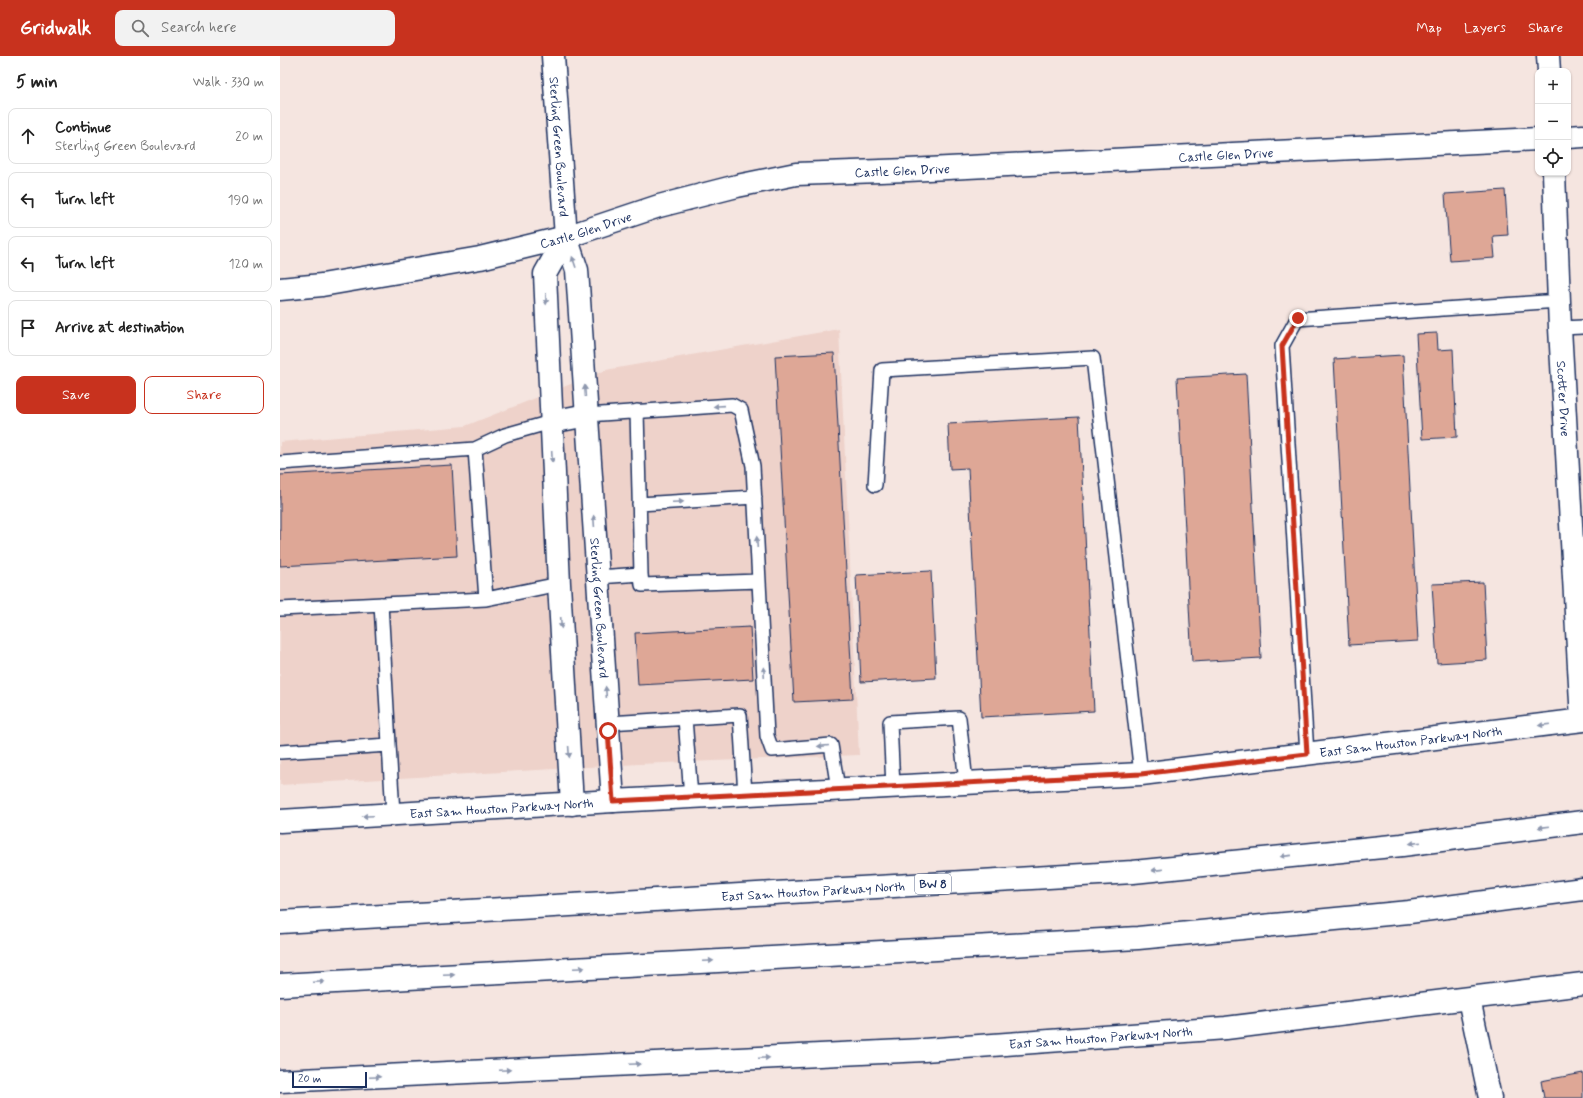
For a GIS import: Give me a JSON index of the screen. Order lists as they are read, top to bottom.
{
  "streets": {
    "main road": [
      "Sterling Green Boulevard",
      "Castle Glen Drive",
      "Scotter Drive",
      "East Sam Houston Parkway North",
      "BW 8"
    ]
  },
  "crossings": [
    ["Sterling Green Boulevard", "Castle Glen Drive"],
    ["Sterling Green Boulevard", "East Sam Houston Parkway North"],
    ["Scotter Drive", "East Sam Houston Parkway North"]
  ],
  "scale_bar": "20 m",
  "page": {
    "header": "Gridwalk",
    "search": "Search here",
    "nav": ["Map", "Layers", "Share"],
    "heading": ["5 min", "Walk · 330 m"],
    "map_buttons": ["+", "−"],
    "list": [
      ["Continue", "Sterling Green Boulevard", "20 m"],
      ["Turn left", "190 m"],
      ["Turn left", "120 m"],
      "Arrive at destination"
    ],
    "buttons": ["Save", "Share"],
    "scale": "20 m"
  }
}
